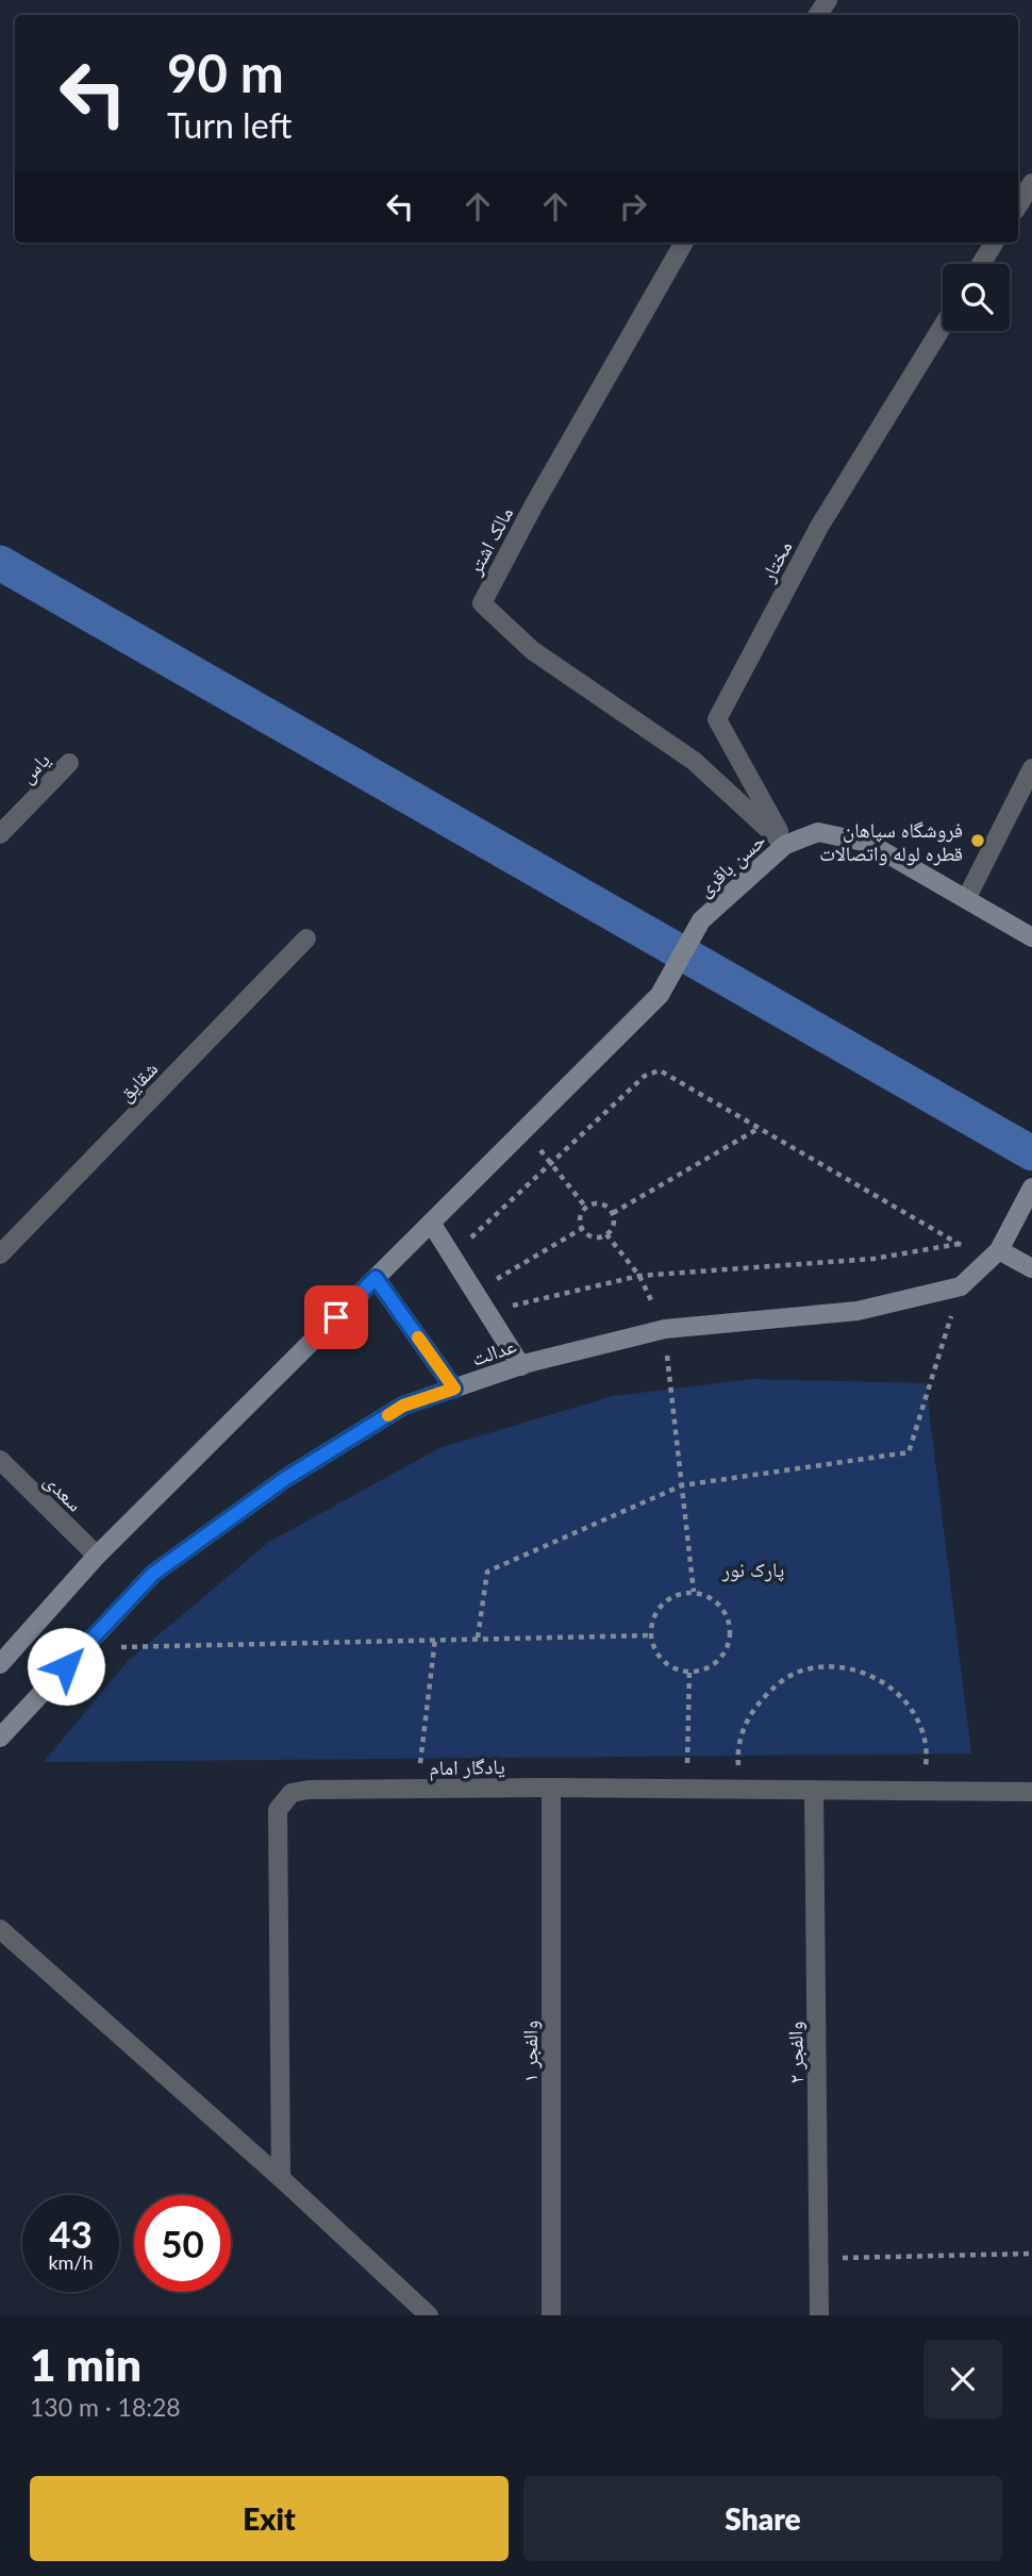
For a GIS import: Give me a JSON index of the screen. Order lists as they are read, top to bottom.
{
  "streets": {
    "main road": ["حسن باقری", "عدالت"],
    "street": [
      "مالک اشتر",
      "مختار",
      "یاس",
      "شقایق",
      "سعدی",
      "یادگار امام",
      "والفجر ۱",
      "والفجر ۲"
    ]
  },
  "crossings": [
    ["مالک اشتر", "مختار"],
    ["مالک اشتر", "حسن باقری"],
    ["مختار", "حسن باقری"],
    ["یادگار امام", "والفجر ۱"],
    ["یادگار امام", "والفجر ۲"]
  ],
  "parks": ["پارک نور"],
  "places": ["فروشگاه سپاهان قطره لوله واتصالات"],
  "page": {
    "turn": ["90 m", "Turn left"],
    "speed": "43 km/h",
    "limit": "50",
    "heading": ["1 min", "130 m · 18:28"],
    "buttons": ["Exit", "Share"]
  }
}
